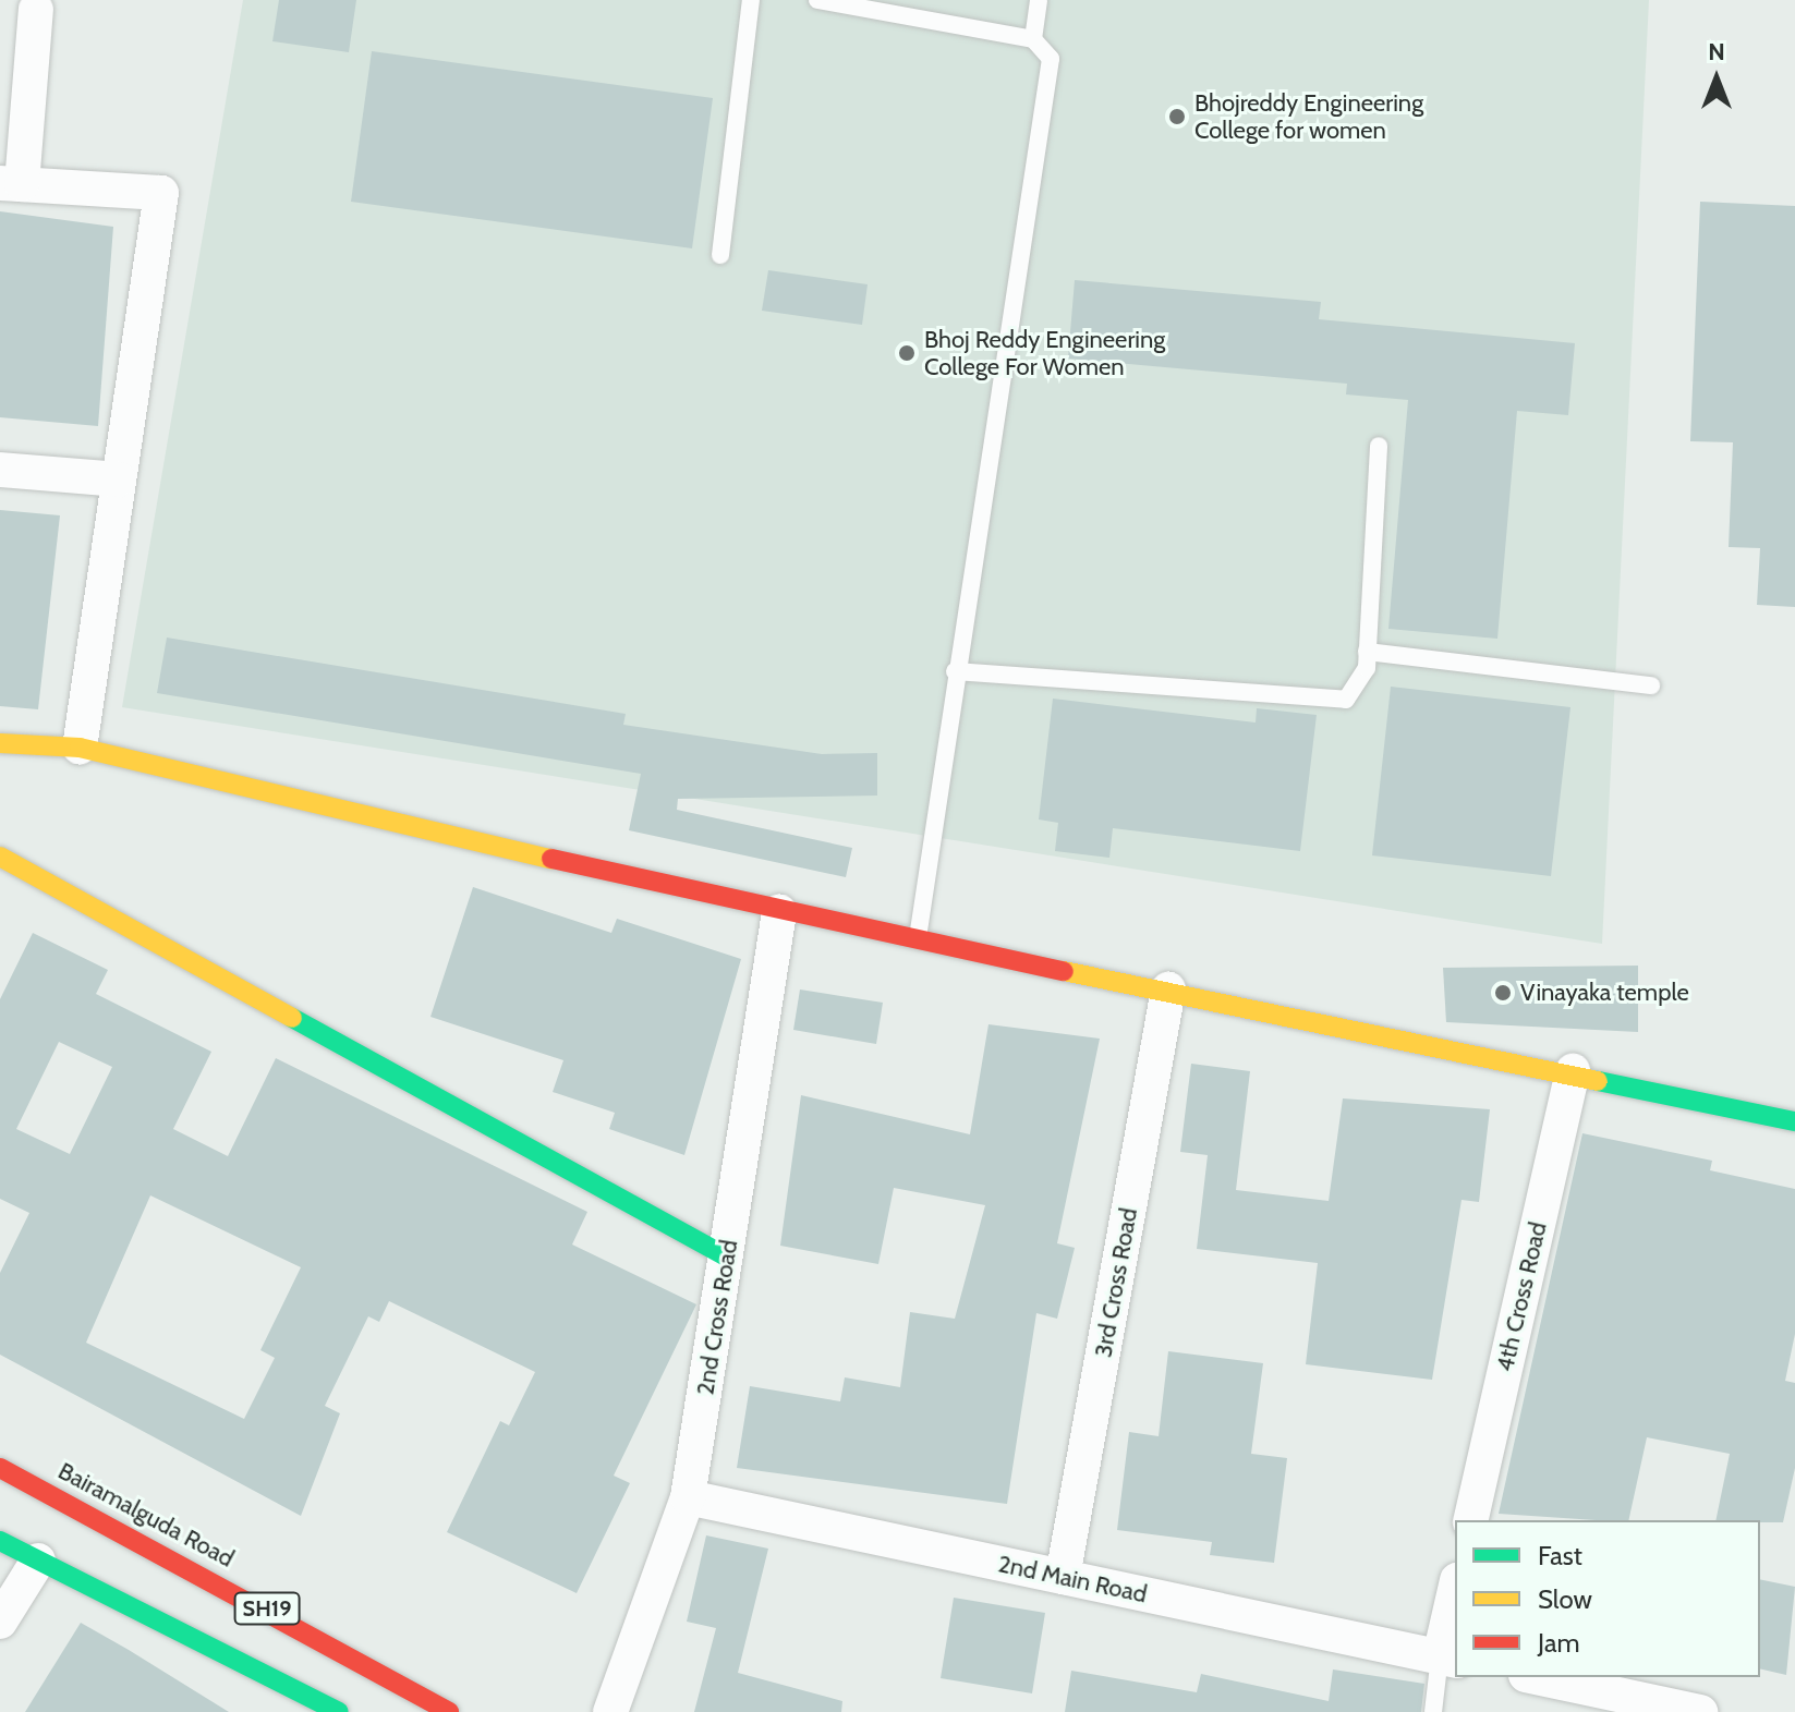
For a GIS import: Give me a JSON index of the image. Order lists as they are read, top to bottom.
{
  "streets": {
    "street": [
      "3rd Cross Road",
      "4th Cross Road",
      "2nd Cross Road",
      "Bairamalguda Road",
      "2nd Main Road",
      "SH19"
    ]
  },
  "crossings": [
    ["3rd Cross Road", "2nd Main Road"],
    ["2nd Cross Road", "2nd Main Road"]
  ],
  "places": ["Bhojreddy Engineering College for women", "Bhoj Reddy Engineering College For Women", "Vinayaka temple"],
  "legend": ["Fast", "Slow", "Jam"],
  "north": "top"
}
